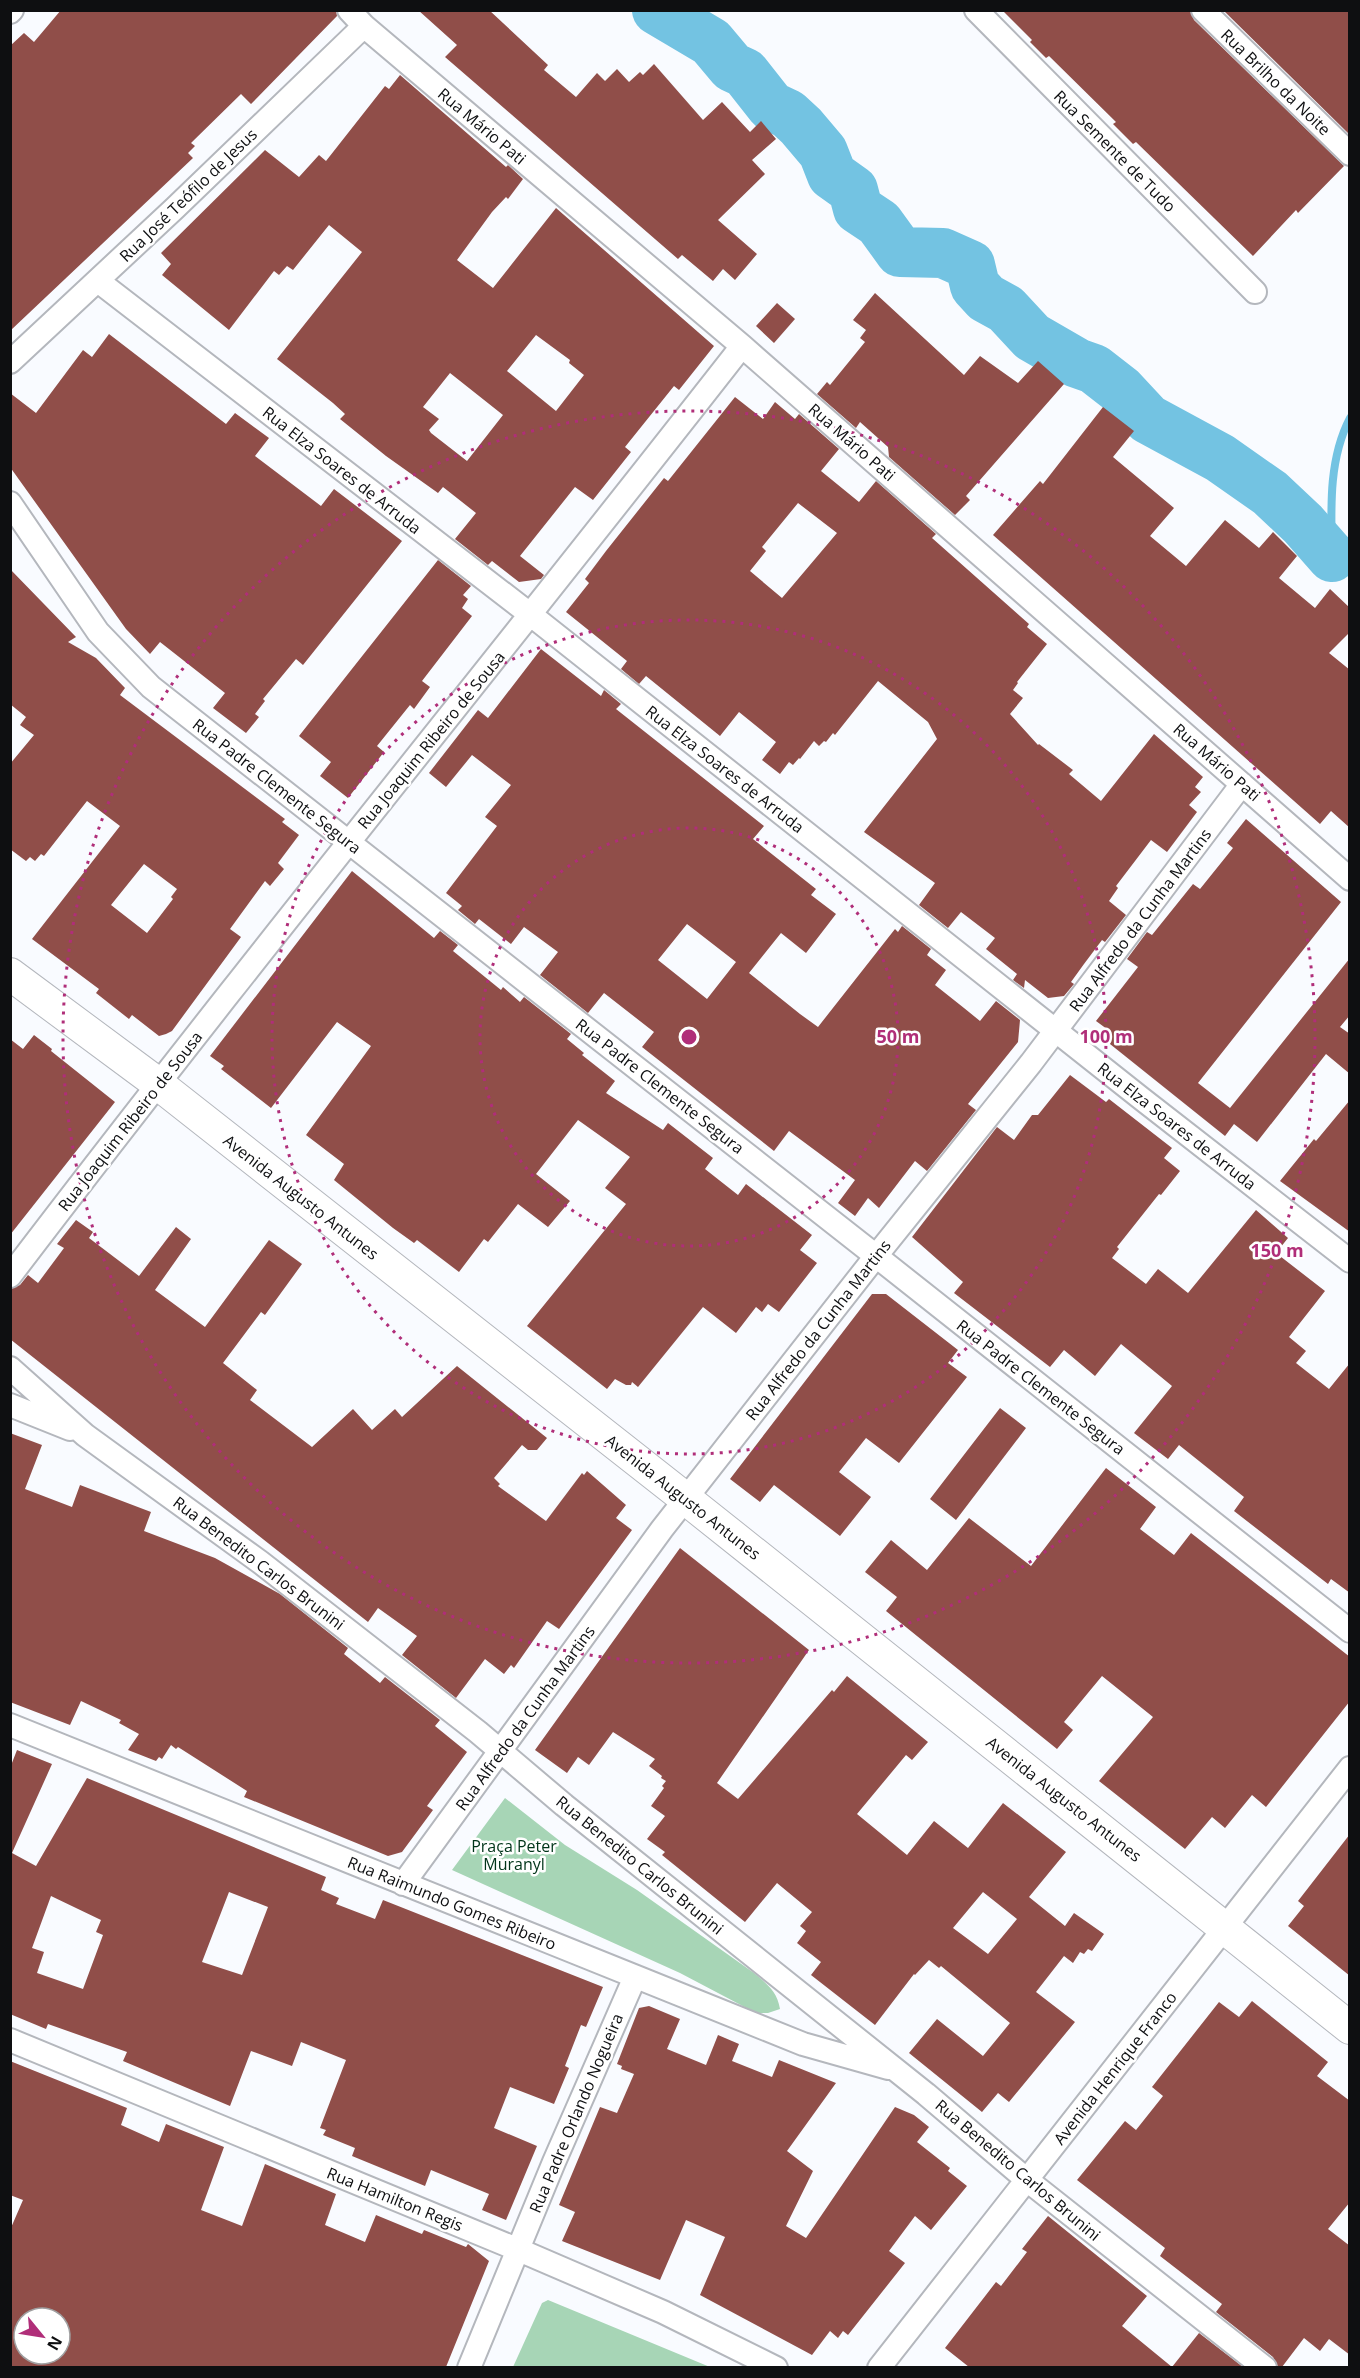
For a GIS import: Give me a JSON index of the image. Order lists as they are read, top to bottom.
{
  "streets": {
    "street": [
      "Rua Brilho da Noite",
      "Rua Mário Pati",
      "Rua Semente de Tudo",
      "Rua José Teófilo de Jesus",
      "Rua Elza Soares de Arruda",
      "Rua Joaquim Ribeiro de Sousa",
      "Rua Padre Clemente Segura",
      "Rua Alfredo da Cunha Martins",
      "Avenida Augusto Antunes",
      "Rua Benedito Carlos Brunini",
      "Rua Raimundo Gomes Ribeiro",
      "Avenida Henrique Franco",
      "Rua Padre Orlando Nogueira",
      "Rua Hamilton Regis"
    ]
  },
  "crossings": [
    ["Rua Mário Pati", "Rua José Teófilo de Jesus"],
    ["Rua Mário Pati", "Rua Joaquim Ribeiro de Sousa"],
    ["Rua Mário Pati", "Rua Alfredo da Cunha Martins"],
    ["Rua José Teófilo de Jesus", "Rua Elza Soares de Arruda"],
    ["Rua Elza Soares de Arruda", "Rua Joaquim Ribeiro de Sousa"],
    ["Rua Elza Soares de Arruda", "Rua Alfredo da Cunha Martins"],
    ["Rua Joaquim Ribeiro de Sousa", "Rua Padre Clemente Segura"],
    ["Rua Joaquim Ribeiro de Sousa", "Avenida Augusto Antunes"],
    ["Rua Padre Clemente Segura", "Rua Alfredo da Cunha Martins"],
    ["Rua Alfredo da Cunha Martins", "Avenida Augusto Antunes"],
    ["Rua Alfredo da Cunha Martins", "Rua Benedito Carlos Brunini"],
    ["Rua Alfredo da Cunha Martins", "Rua Raimundo Gomes Ribeiro"],
    ["Avenida Augusto Antunes", "Avenida Henrique Franco"],
    ["Rua Benedito Carlos Brunini", "Rua Raimundo Gomes Ribeiro"],
    ["Rua Benedito Carlos Brunini", "Avenida Henrique Franco"],
    ["Rua Raimundo Gomes Ribeiro", "Rua Padre Orlando Nogueira"],
    ["Rua Padre Orlando Nogueira", "Rua Hamilton Regis"]
  ],
  "parks": ["Praça Peter Muranyl"],
  "north": "bottom right",
  "rings": ["50 m", "100 m", "150 m"]
}
